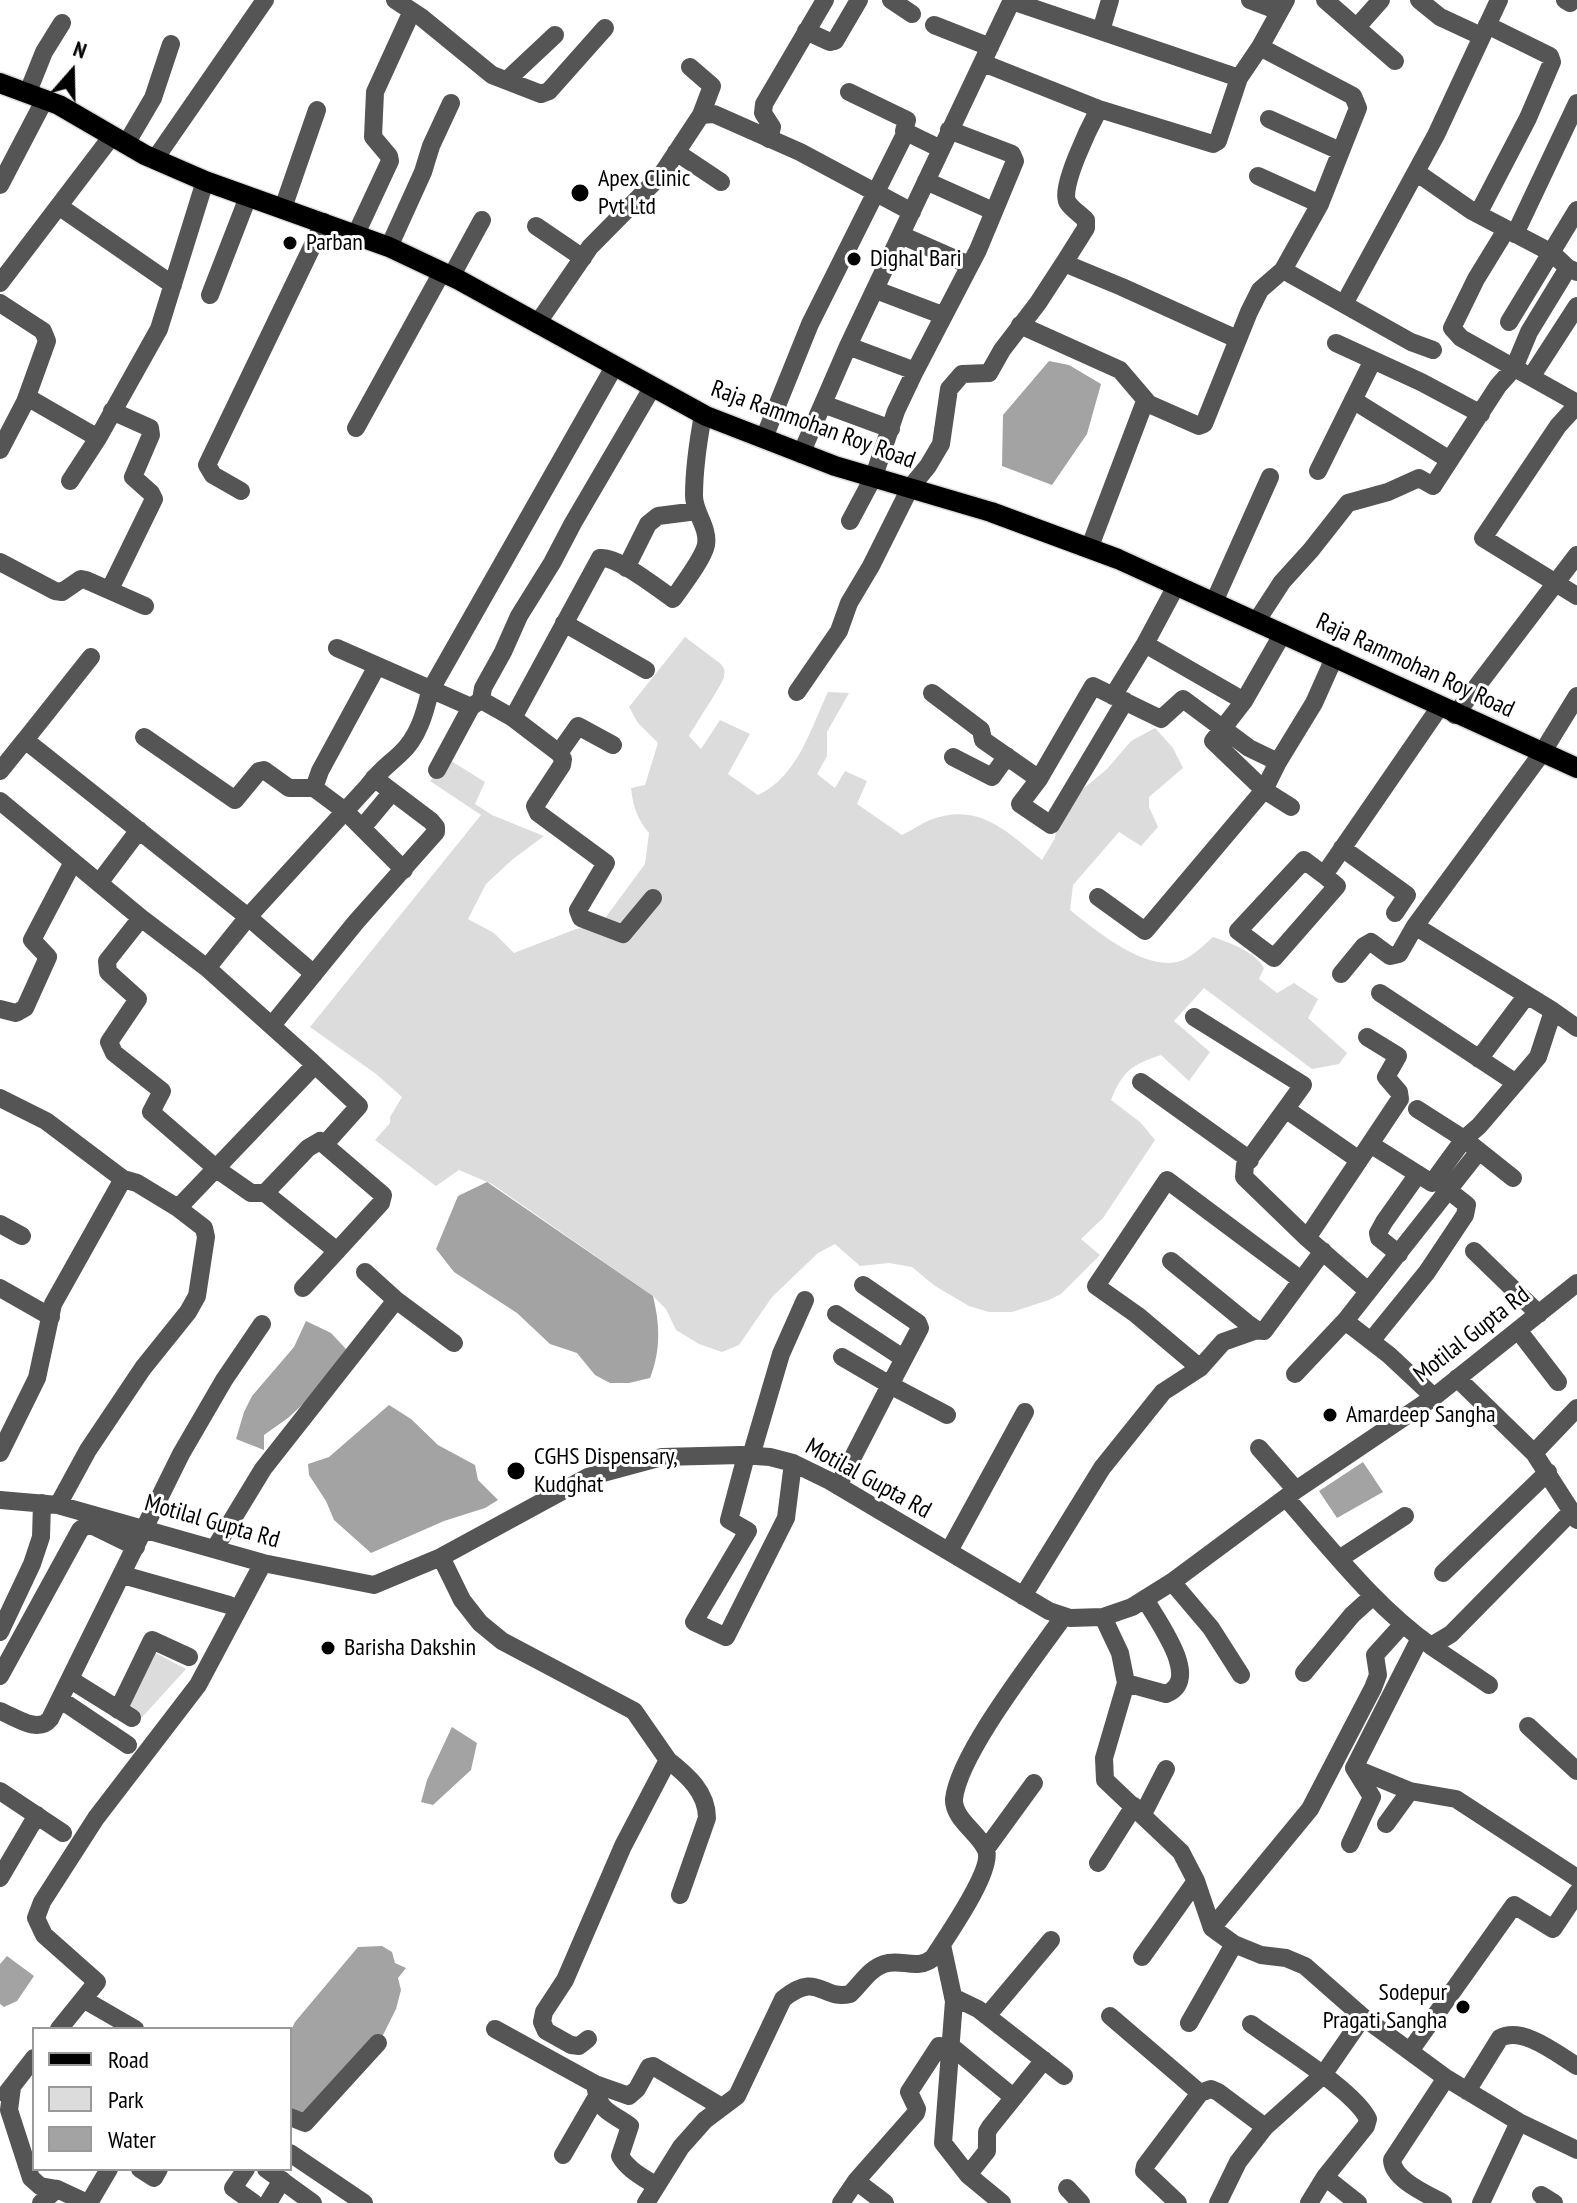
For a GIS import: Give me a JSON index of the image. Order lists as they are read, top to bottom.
{
  "streets": {
    "main road": ["Raja Rammohan Roy Road"],
    "street": ["Motilal Gupta Rd"]
  },
  "places": [
    "Apex Clinic Pvt Ltd",
    "Parban",
    "Dighal Bari",
    "Amardeep Sangha",
    "CGHS Dispensary, Kudghat",
    "Barisha Dakshin",
    "Sodepur Pragati Sangha"
  ],
  "legend": ["Road", "Park", "Water"],
  "north": "top"
}
